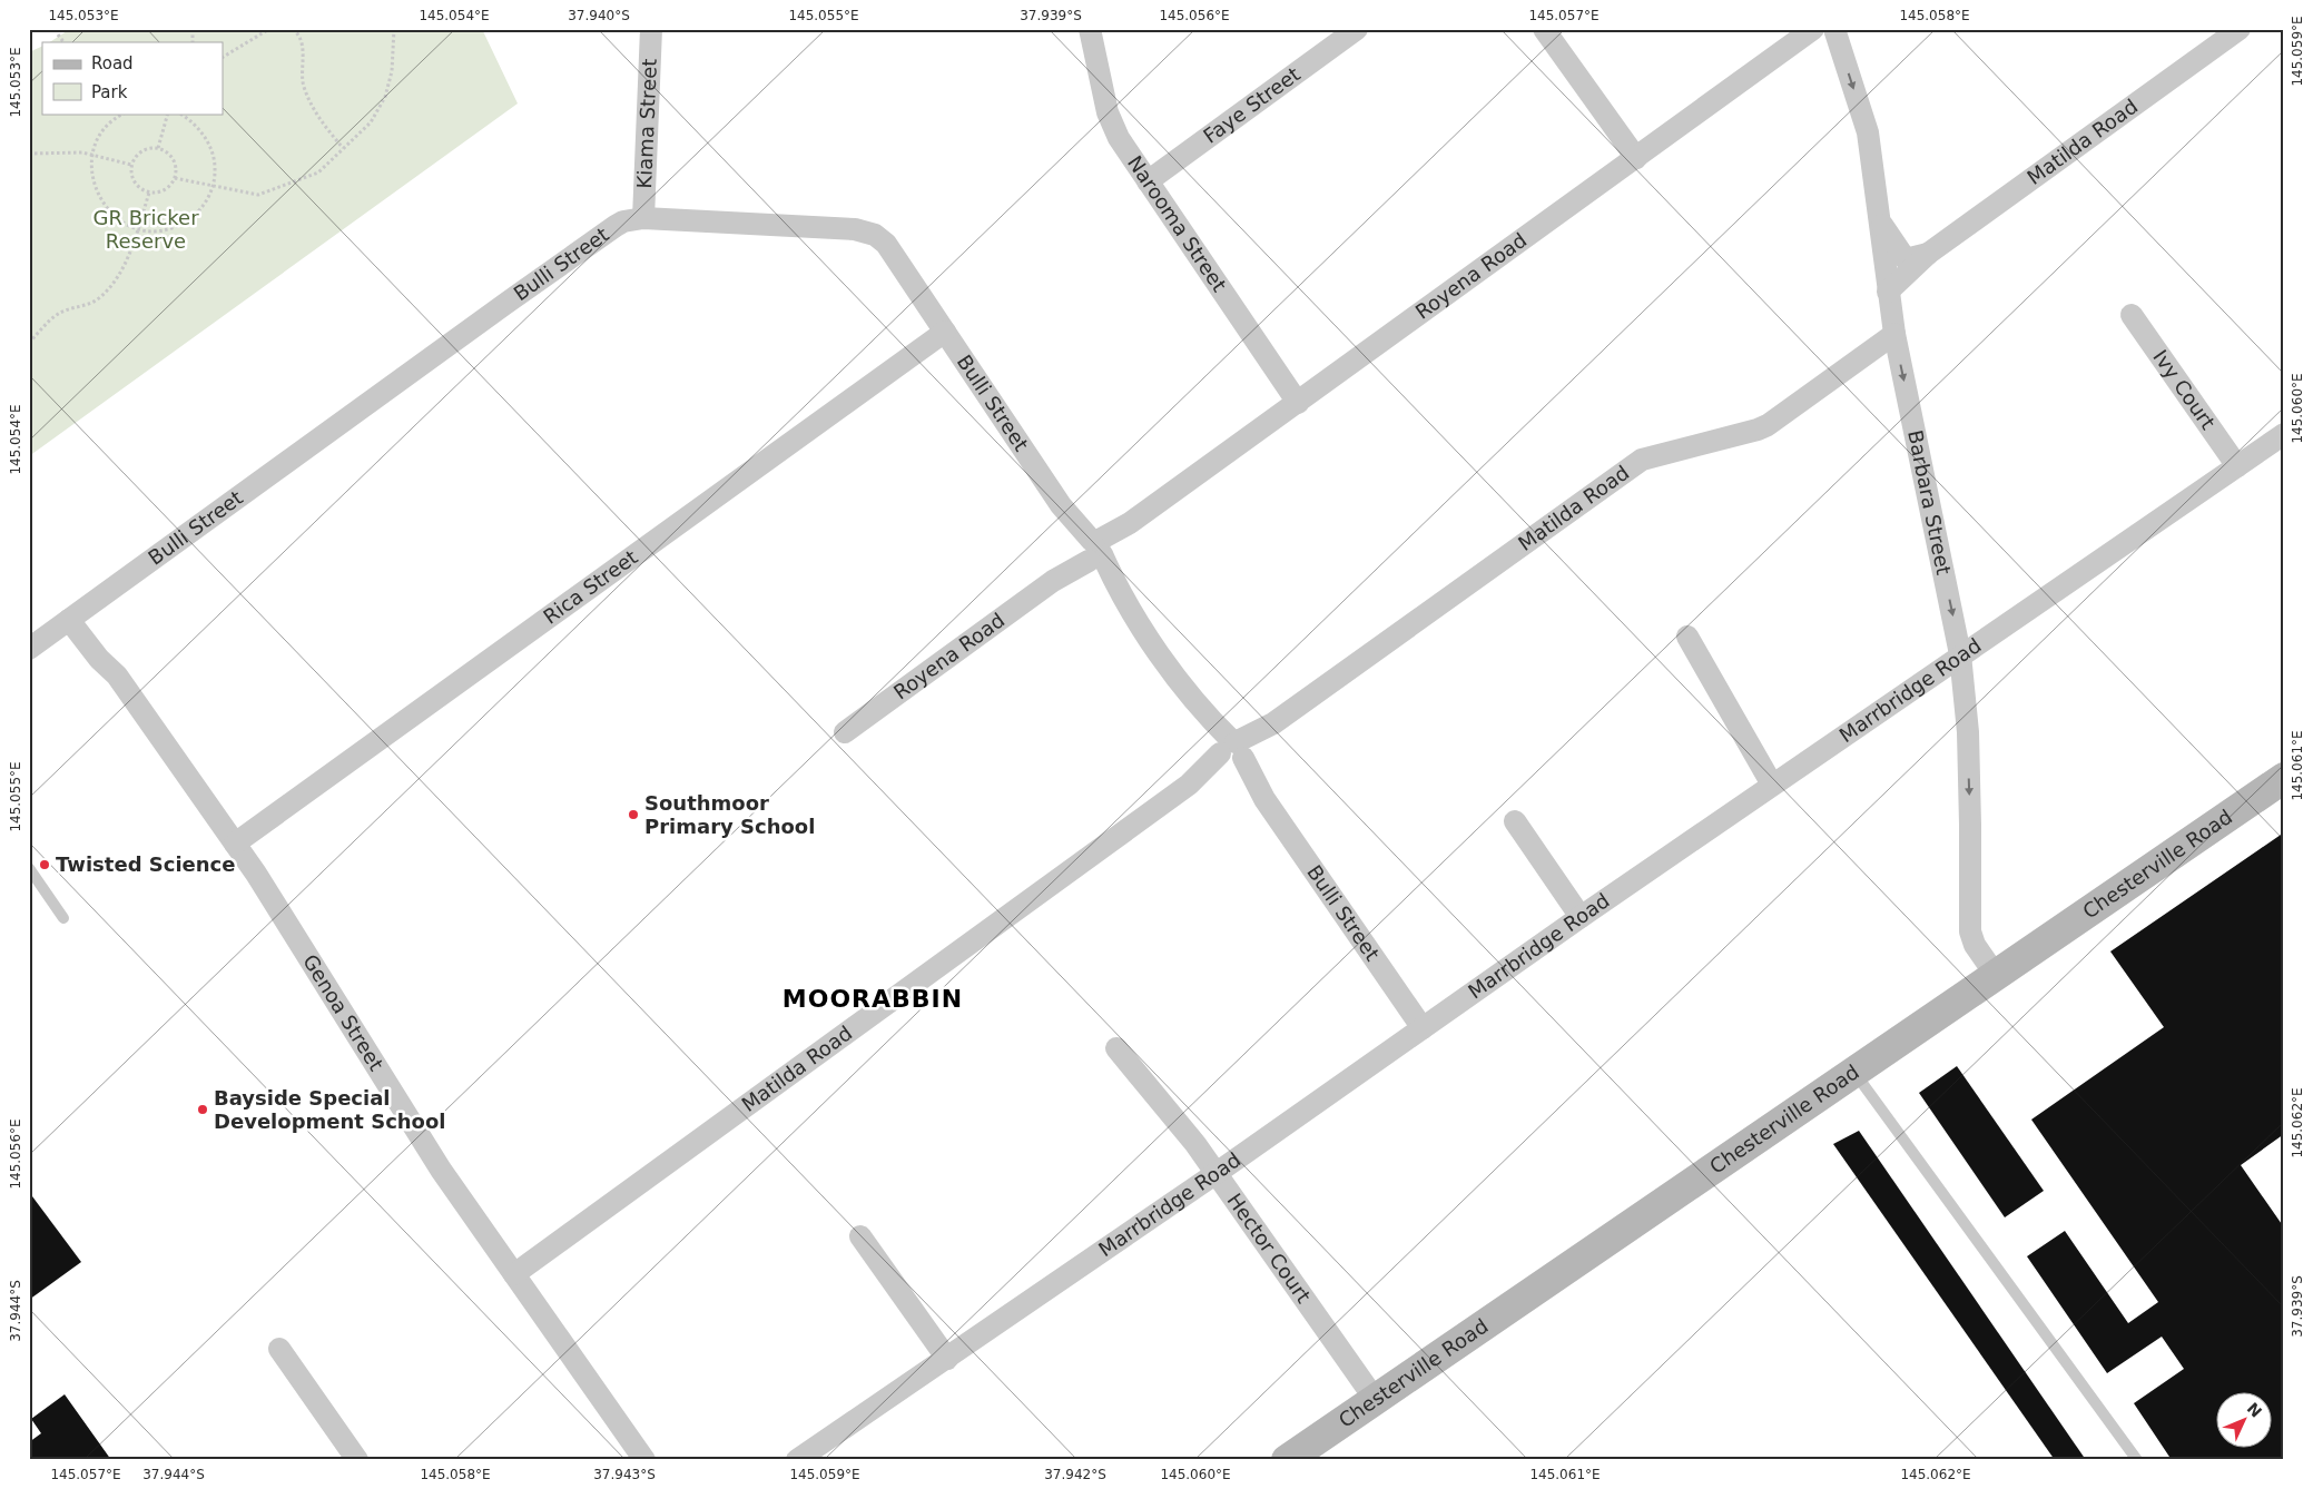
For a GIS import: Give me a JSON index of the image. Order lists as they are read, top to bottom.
{
  "streets": {
    "main road": ["Chesterville Road"],
    "street": [
      "Faye Street",
      "Kiama Street",
      "Matilda Road",
      "Narooma Street",
      "Bulli Street",
      "Royena Road",
      "Ivy Court",
      "Barbara Street",
      "Rica Street",
      "Marrbridge Road",
      "Genoa Street",
      "Hector Court"
    ]
  },
  "crossings": [
    ["Faye Street", "Narooma Street"],
    ["Kiama Street", "Bulli Street"],
    ["Matilda Road", "Bulli Street"],
    ["Matilda Road", "Barbara Street"],
    ["Matilda Road", "Genoa Street"],
    ["Narooma Street", "Royena Road"],
    ["Bulli Street", "Royena Road"],
    ["Bulli Street", "Rica Street"],
    ["Bulli Street", "Marrbridge Road"],
    ["Bulli Street", "Genoa Street"],
    ["Ivy Court", "Marrbridge Road"],
    ["Barbara Street", "Marrbridge Road"],
    ["Barbara Street", "Chesterville Road"],
    ["Rica Street", "Genoa Street"],
    ["Marrbridge Road", "Hector Court"],
    ["Chesterville Road", "Hector Court"]
  ],
  "one_way": ["Barbara Street"],
  "districts": ["MOORABBIN"],
  "parks": ["GR Bricker Reserve"],
  "places": ["Southmoor Primary School", "Twisted Science", "Bayside Special Development School"],
  "legend": ["Road", "Park"],
  "north": "top right",
  "coordinates": [
    "145.053°E",
    "145.054°E",
    "37.940°S",
    "145.055°E",
    "37.939°S",
    "145.056°E",
    "145.057°E",
    "145.058°E",
    "145.059°E",
    "145.060°E",
    "145.061°E",
    "145.062°E",
    "37.944°S",
    "37.943°S",
    "37.942°S"
  ]
}
